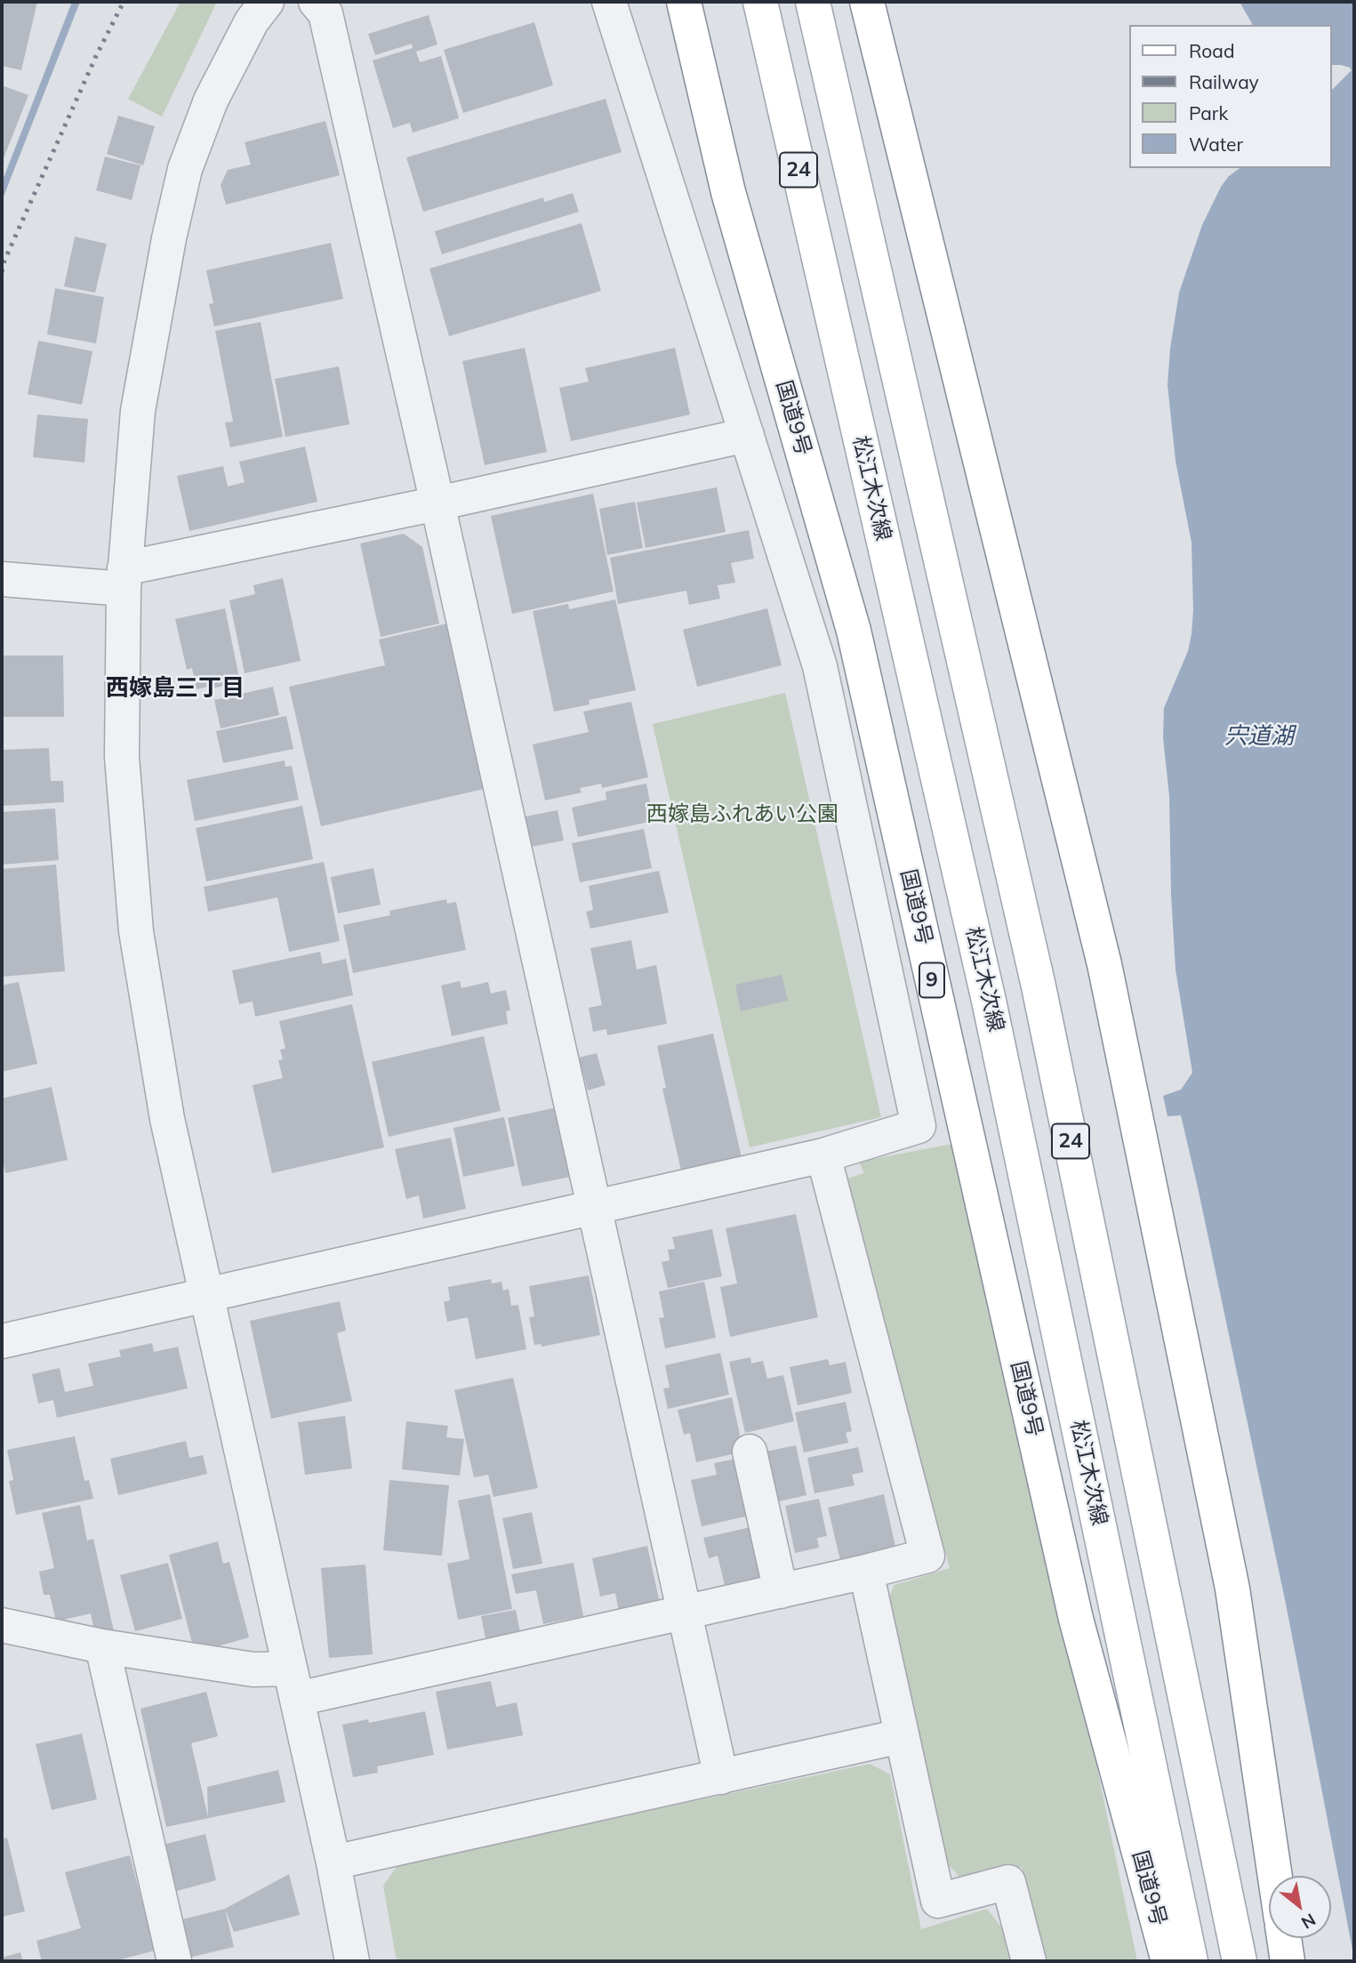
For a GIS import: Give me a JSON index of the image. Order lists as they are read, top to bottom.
{
  "streets": {
    "main road": [
      "24",
      "国道9号",
      "松江木次線",
      "9"
    ]
  },
  "districts": ["西嫁島三丁目"],
  "water": ["宍道湖"],
  "parks": ["西嫁島ふれあい公園"],
  "legend": [
    "Road",
    "Railway",
    "Park",
    "Water"
  ],
  "north": "bottom right"
}
